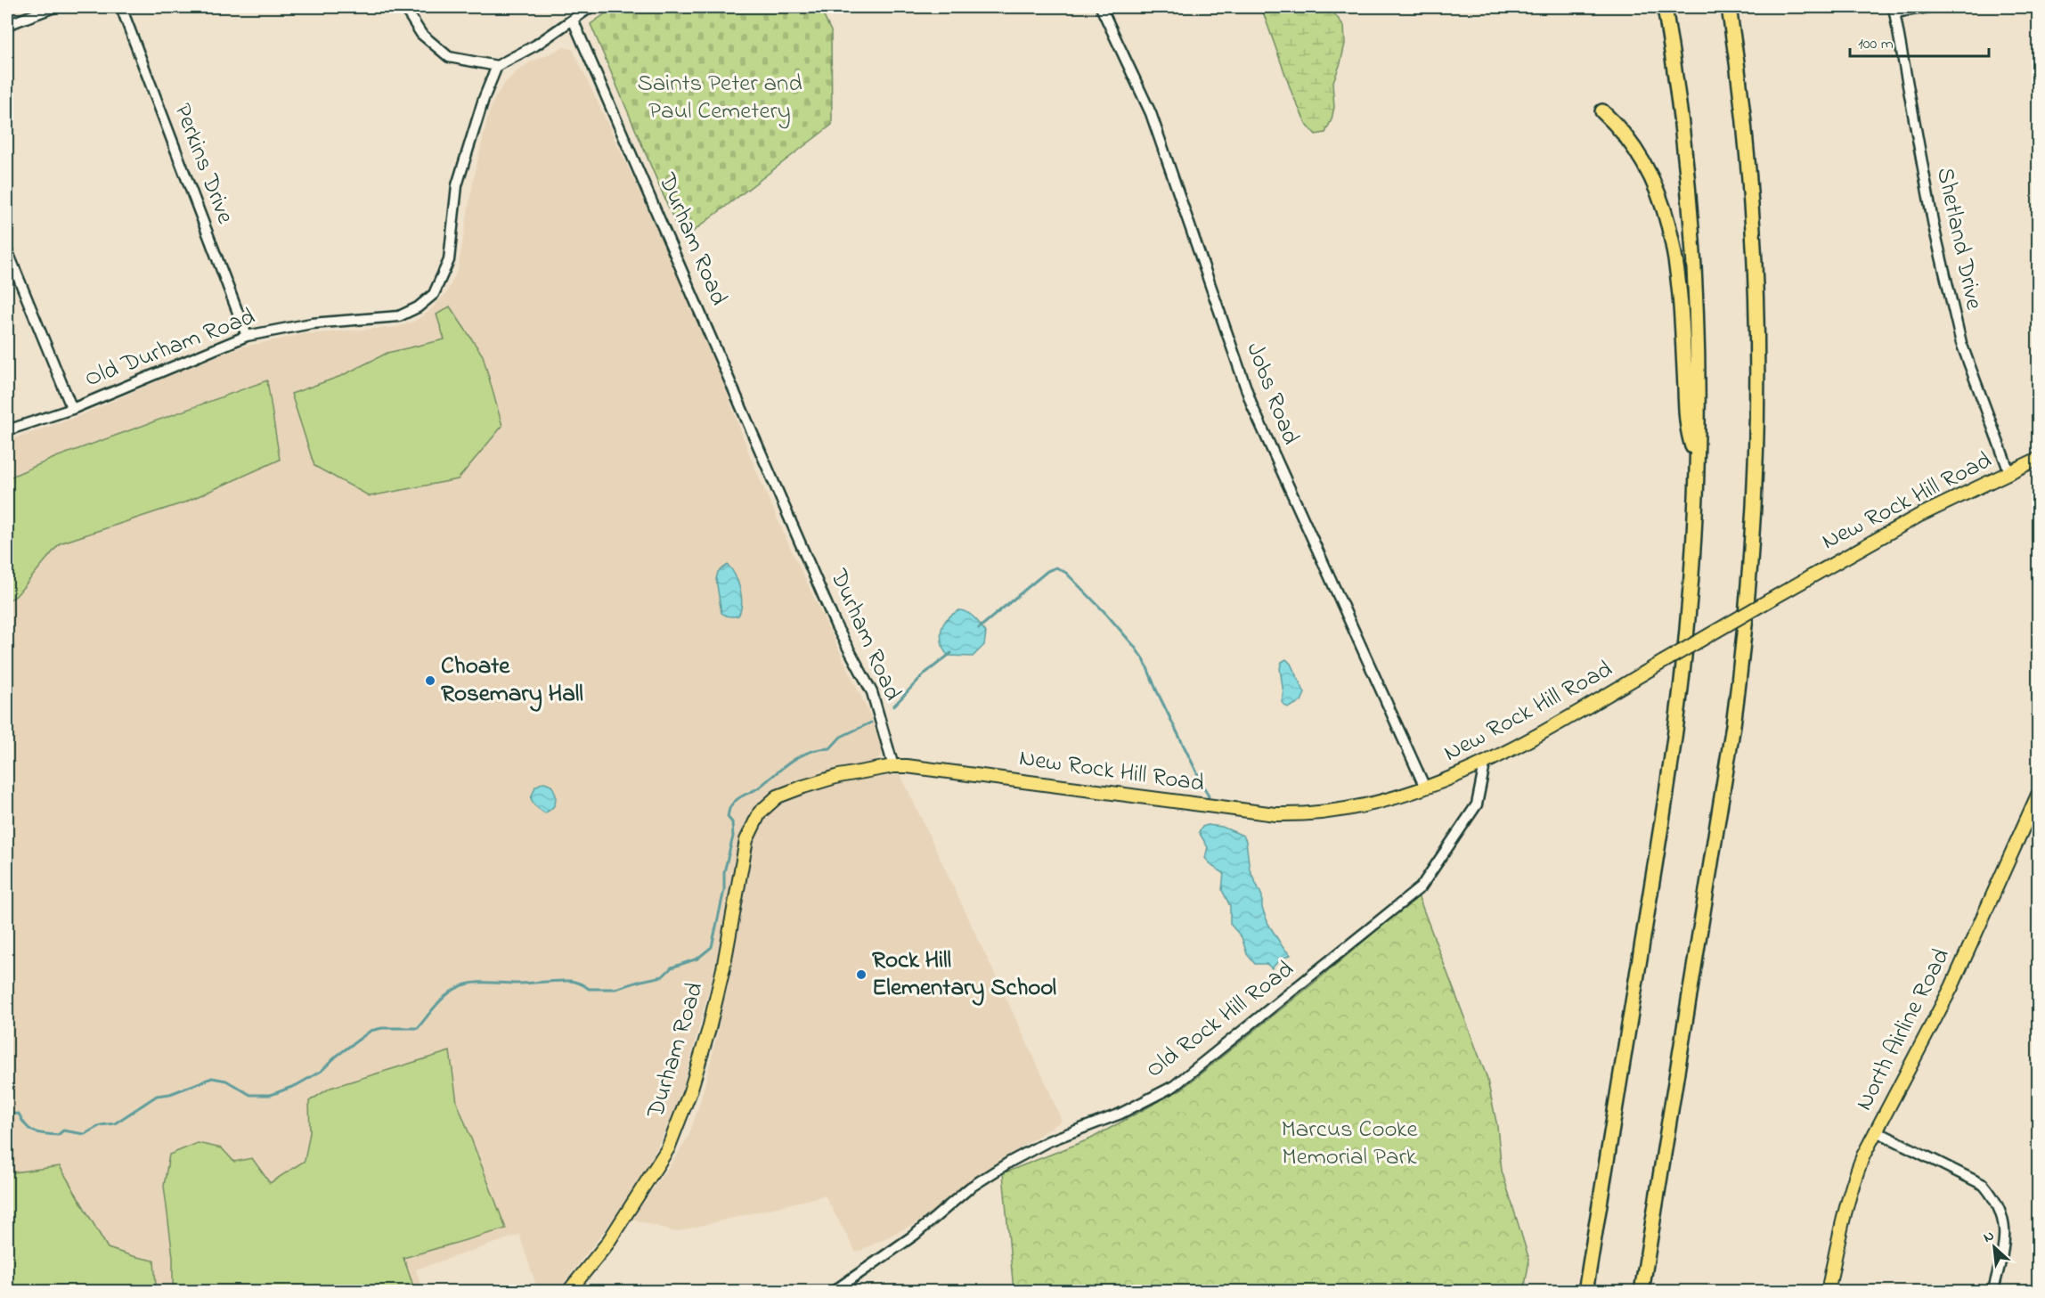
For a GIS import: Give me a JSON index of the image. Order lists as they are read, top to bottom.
{
  "streets": {
    "main road": ["Durham Road", "New Rock Hill Road", "North Airline Road"],
    "street": [
      "Perkins Drive",
      "Shetland Drive",
      "Old Durham Road",
      "Jobs Road",
      "Old Rock Hill Road"
    ]
  },
  "crossings": [
    ["Perkins Drive", "Old Durham Road"],
    ["Shetland Drive", "New Rock Hill Road"],
    ["Durham Road", "New Rock Hill Road"],
    ["Jobs Road", "New Rock Hill Road"],
    ["New Rock Hill Road", "Old Rock Hill Road"]
  ],
  "parks": ["Saints Peter and Paul Cemetery", "Marcus Cooke Memorial Park"],
  "places": ["Choate Rosemary Hall", "Rock Hill Elementary School"],
  "scale_bar": "100 m",
  "north": "top left"
}
